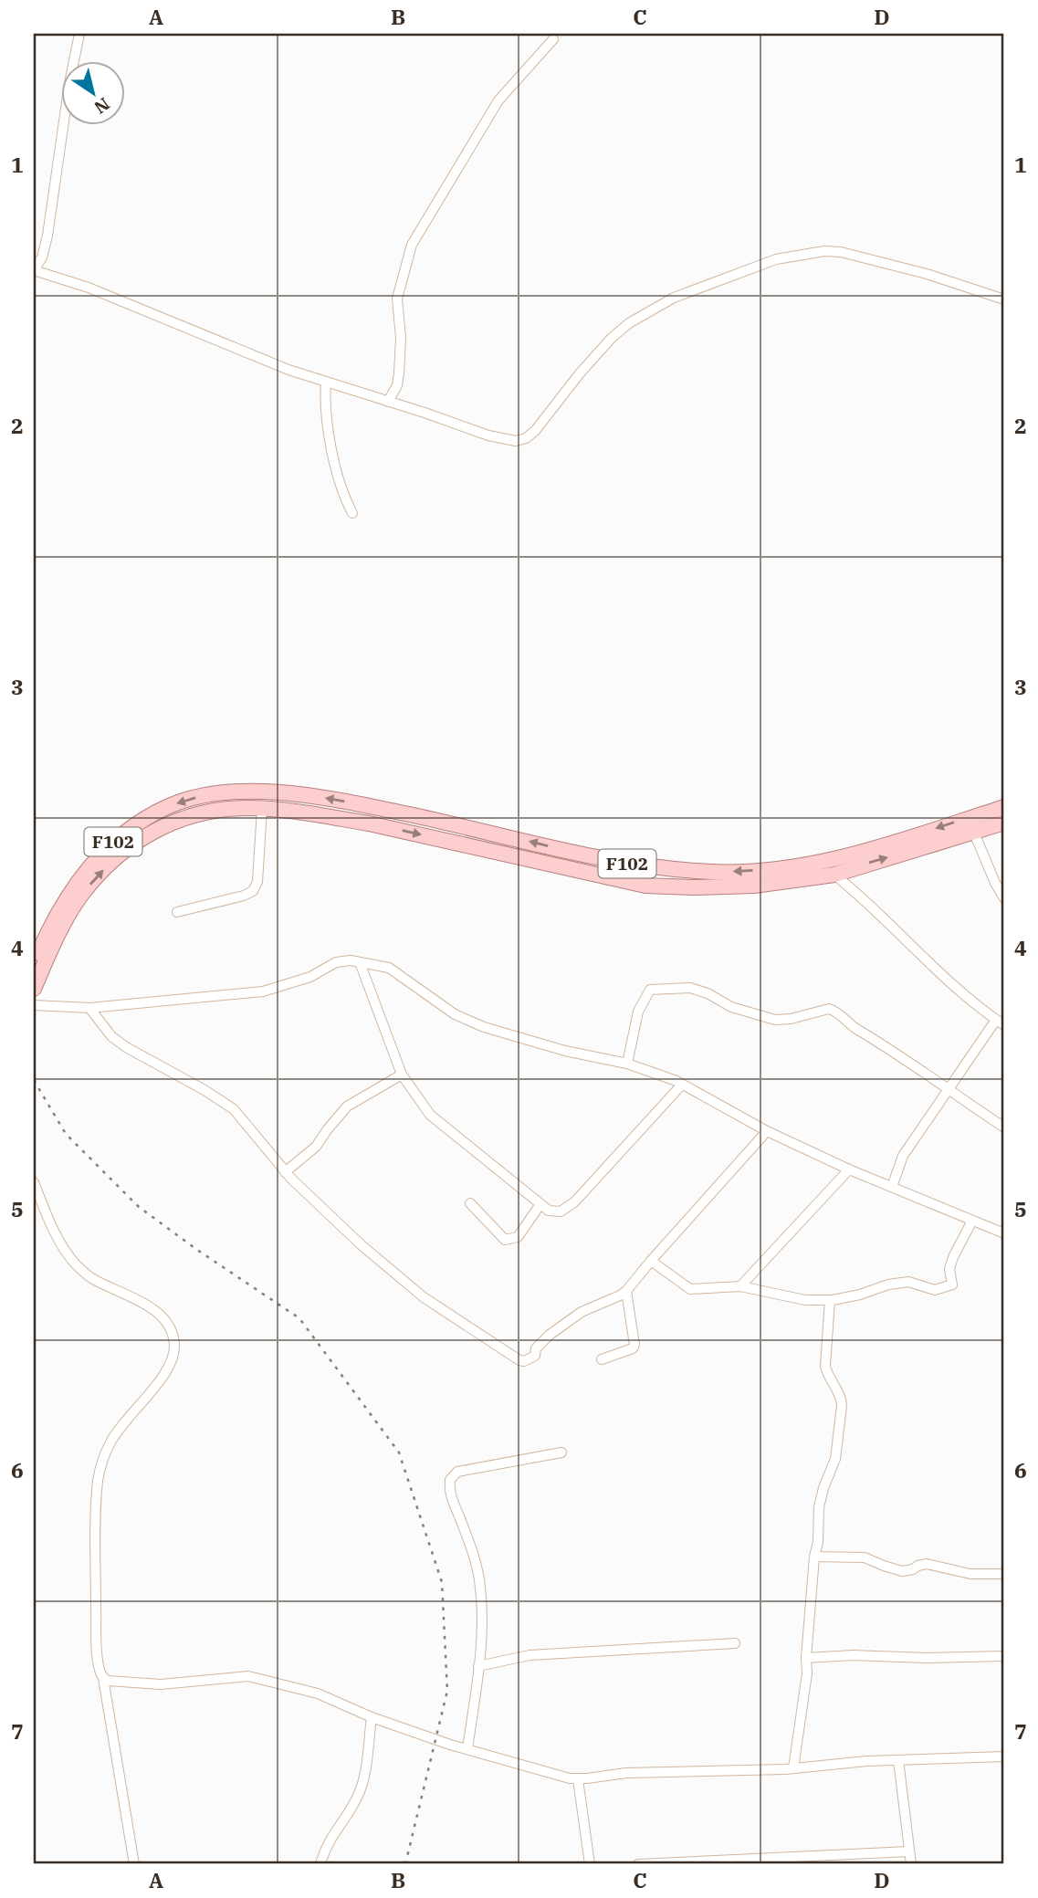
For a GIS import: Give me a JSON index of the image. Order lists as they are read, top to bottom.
{
  "streets": {
    "main road": ["F102"]
  },
  "north": "bottom right",
  "grid": {
    "columns": [
      "A",
      "B",
      "C",
      "D"
    ],
    "rows": [
      "1",
      "2",
      "3",
      "4",
      "5",
      "6",
      "7"
    ]
  }
}
